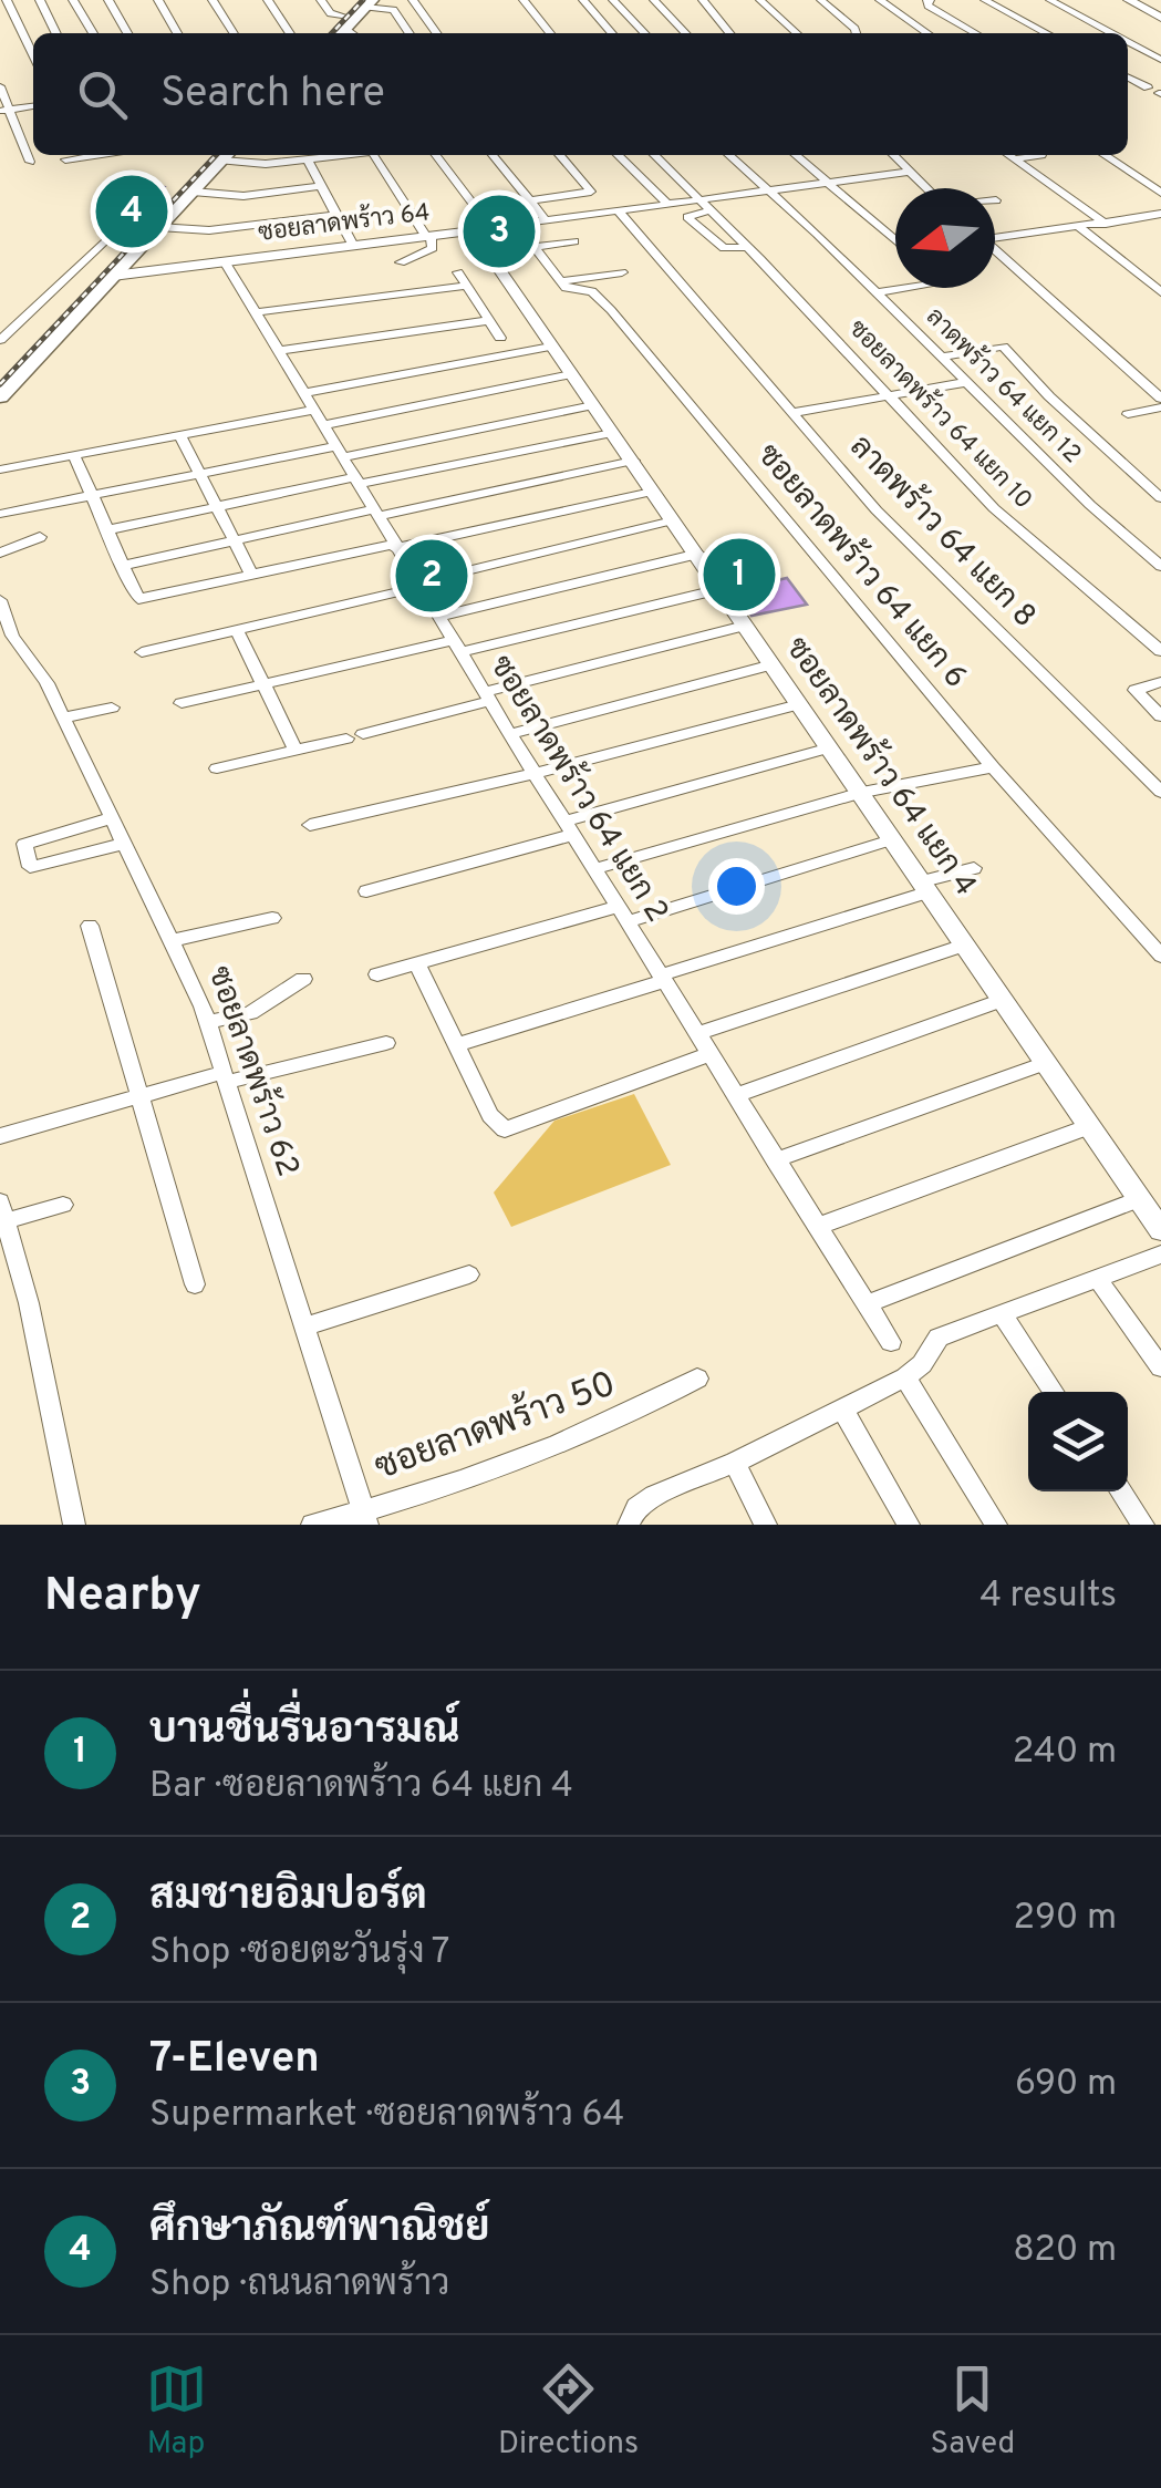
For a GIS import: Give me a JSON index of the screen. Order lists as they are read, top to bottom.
{
  "streets": {
    "street": [
      "ซอยลาดพร้าว 64",
      "ลาดพร้าว 64 แยก 12",
      "ซอยลาดพร้าว 64 แยก 10",
      "ลาดพร้าว 64 แยก 8",
      "ซอยลาดพร้าว 64 แยก 6",
      "ซอยลาดพร้าว 64 แยก 4",
      "ซอยลาดพร้าว 64 แยก 2",
      "ซอยลาดพร้าว 62",
      "ซอยลาดพร้าว 50"
    ]
  },
  "crossings": [
    ["ซอยลาดพร้าว 64", "ลาดพร้าว 64 แยก 12"],
    ["ซอยลาดพร้าว 64", "ซอยลาดพร้าว 64 แยก 10"],
    ["ซอยลาดพร้าว 64", "ซอยลาดพร้าว 64 แยก 6"],
    ["ซอยลาดพร้าว 64", "ซอยลาดพร้าว 64 แยก 4"],
    ["ซอยลาดพร้าว 64", "ซอยลาดพร้าว 64 แยก 2"],
    ["ซอยลาดพร้าว 62", "ซอยลาดพร้าว 50"]
  ],
  "north": "left",
  "page": {
    "search": "Search here",
    "pins": [
      "4",
      "3",
      "1",
      "2"
    ],
    "heading": ["Nearby", "4 results"],
    "list": [
      {
        "mark": "1",
        "name": "บานชื่นรื่นอารมณ์",
        "note": "Bar · ซอยลาดพร้าว 64 แยก 4",
        "value": "240 m"
      },
      {
        "mark": "2",
        "name": "สมชายอิมปอร์ต",
        "note": "Shop · ซอยตะวันรุ่ง 7",
        "value": "290 m"
      },
      {
        "mark": "3",
        "name": "7-Eleven",
        "note": "Supermarket · ซอยลาดพร้าว 64",
        "value": "690 m"
      },
      {
        "mark": "4",
        "name": "ศึกษาภัณฑ์พาณิชย์",
        "note": "Shop · ถนนลาดพร้าว",
        "value": "820 m"
      }
    ],
    "nav": ["Map", "Directions", "Saved"]
  }
}
